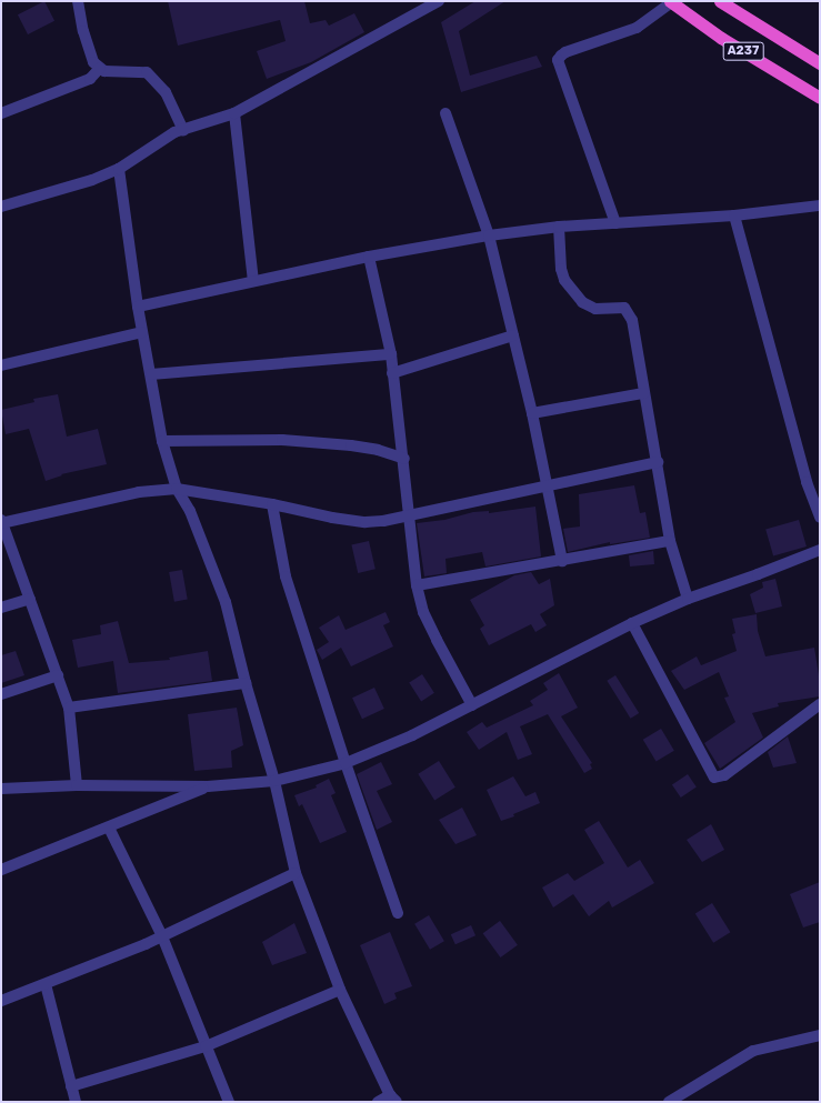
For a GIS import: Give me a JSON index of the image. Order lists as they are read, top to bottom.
{
  "streets": {
    "highway": ["A237"]
  }
}
